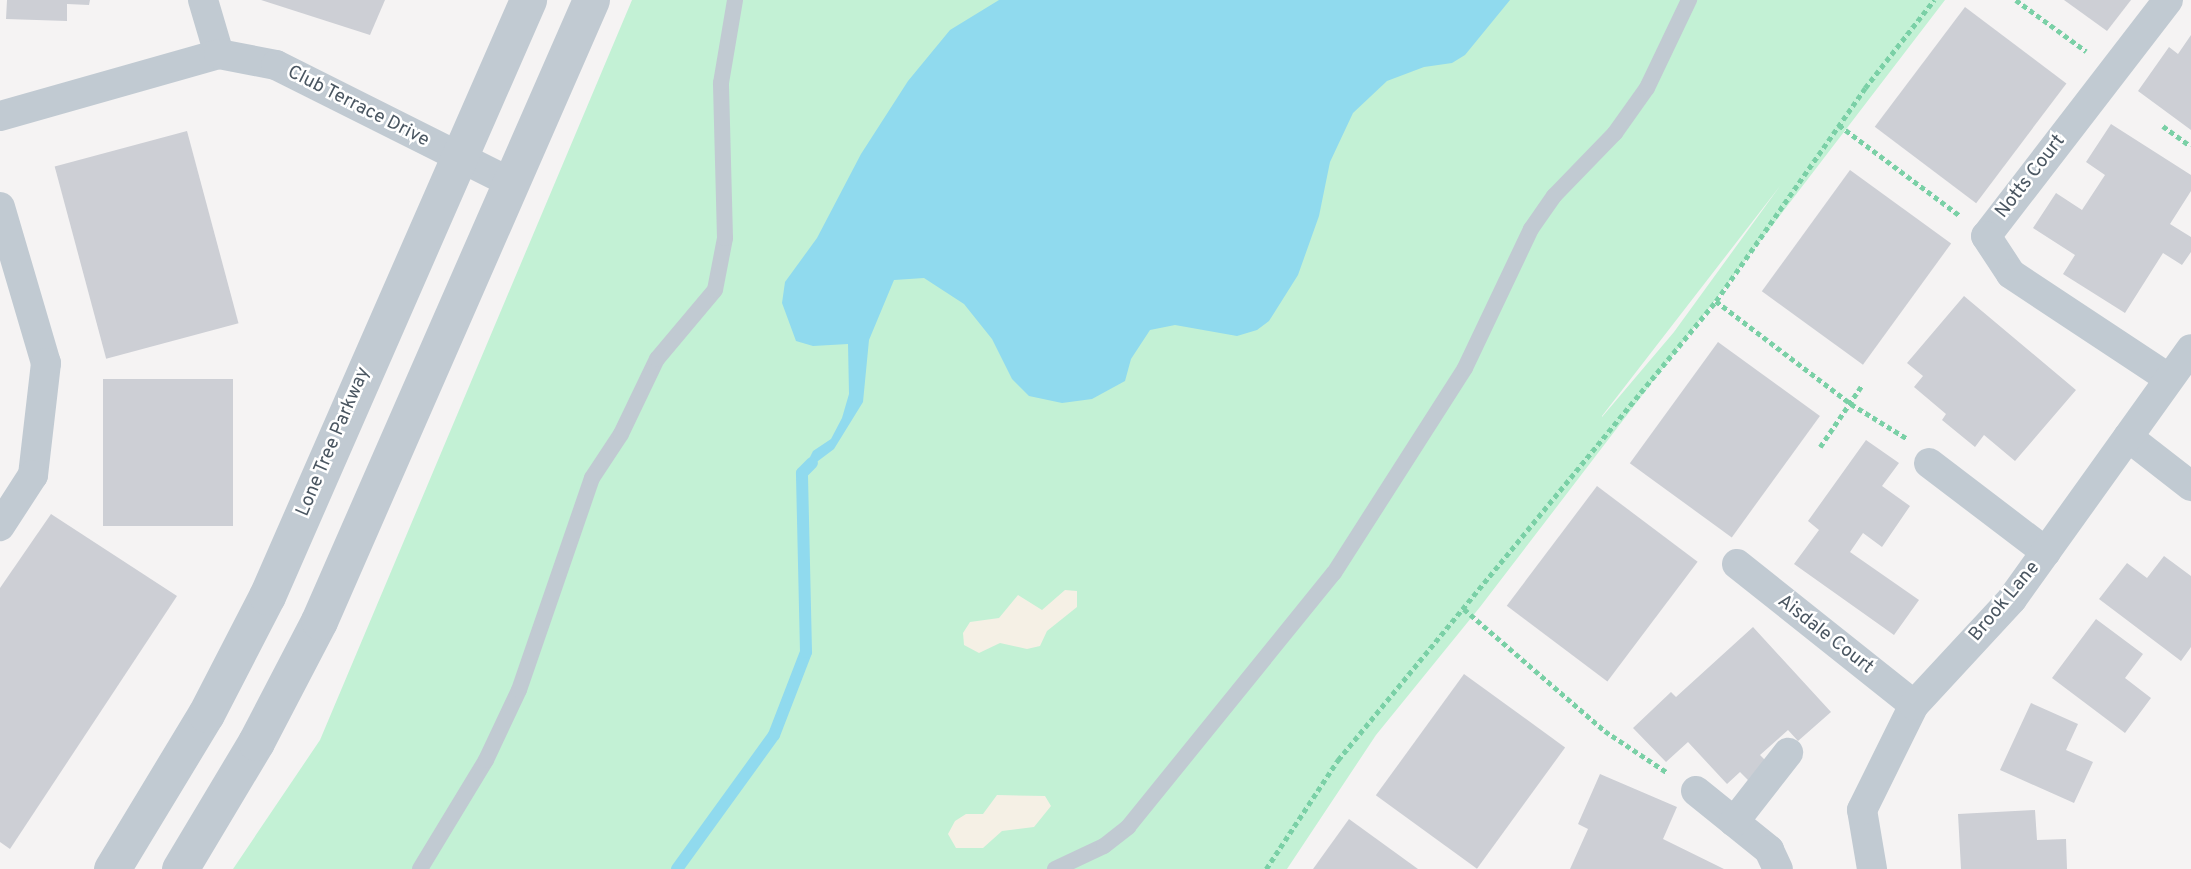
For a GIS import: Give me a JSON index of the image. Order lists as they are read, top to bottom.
{
  "streets": {
    "street": [
      "Club Terrace Drive",
      "Notts Court",
      "Lone Tree Parkway",
      "Brook Lane",
      "Aisdale Court"
    ]
  },
  "crossings": [
    ["Club Terrace Drive", "Lone Tree Parkway"],
    ["Notts Court", "Brook Lane"],
    ["Brook Lane", "Aisdale Court"]
  ]
}
